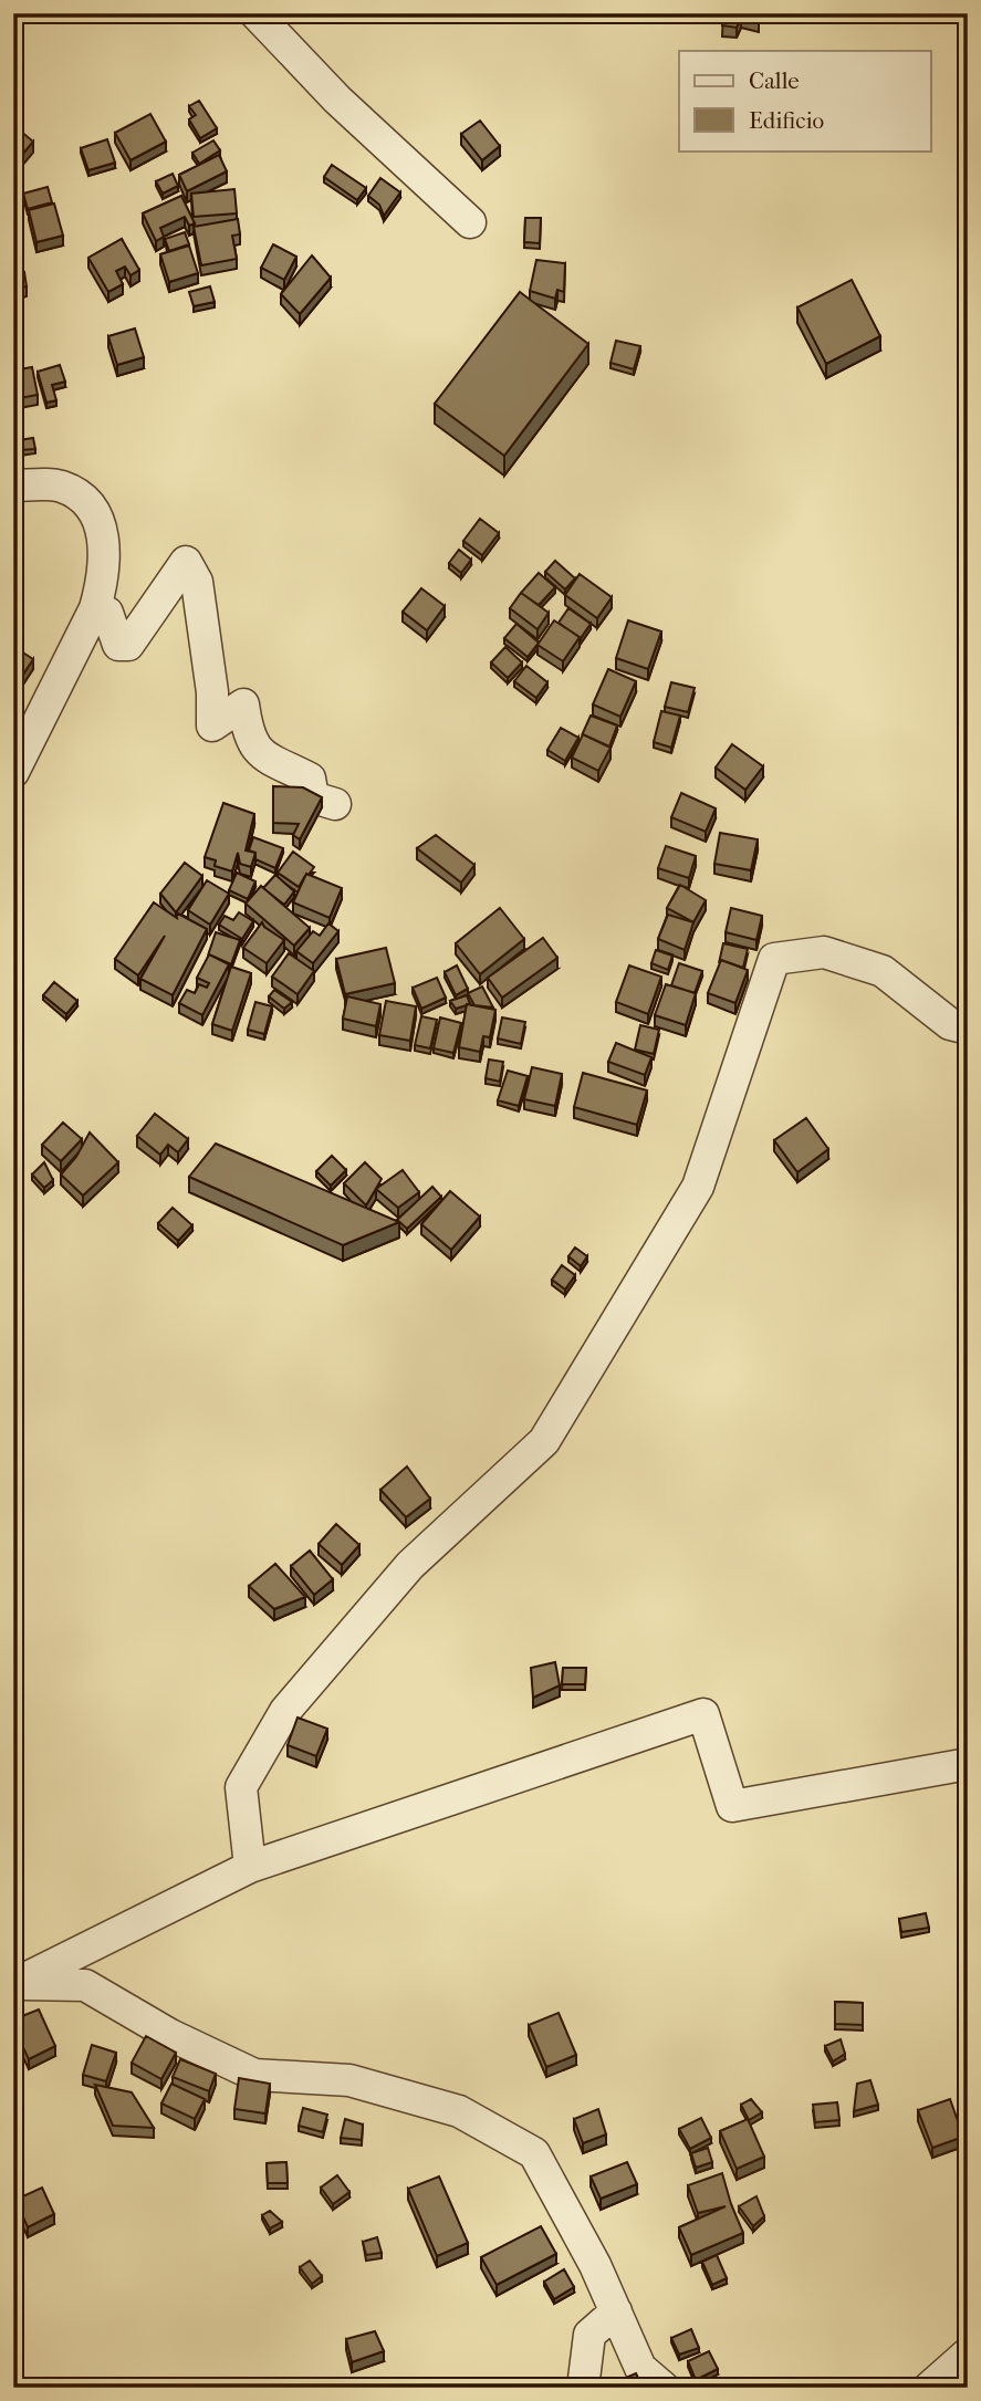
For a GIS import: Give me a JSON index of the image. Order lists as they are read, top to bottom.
{
  "legend": ["Calle", "Edificio"]
}
